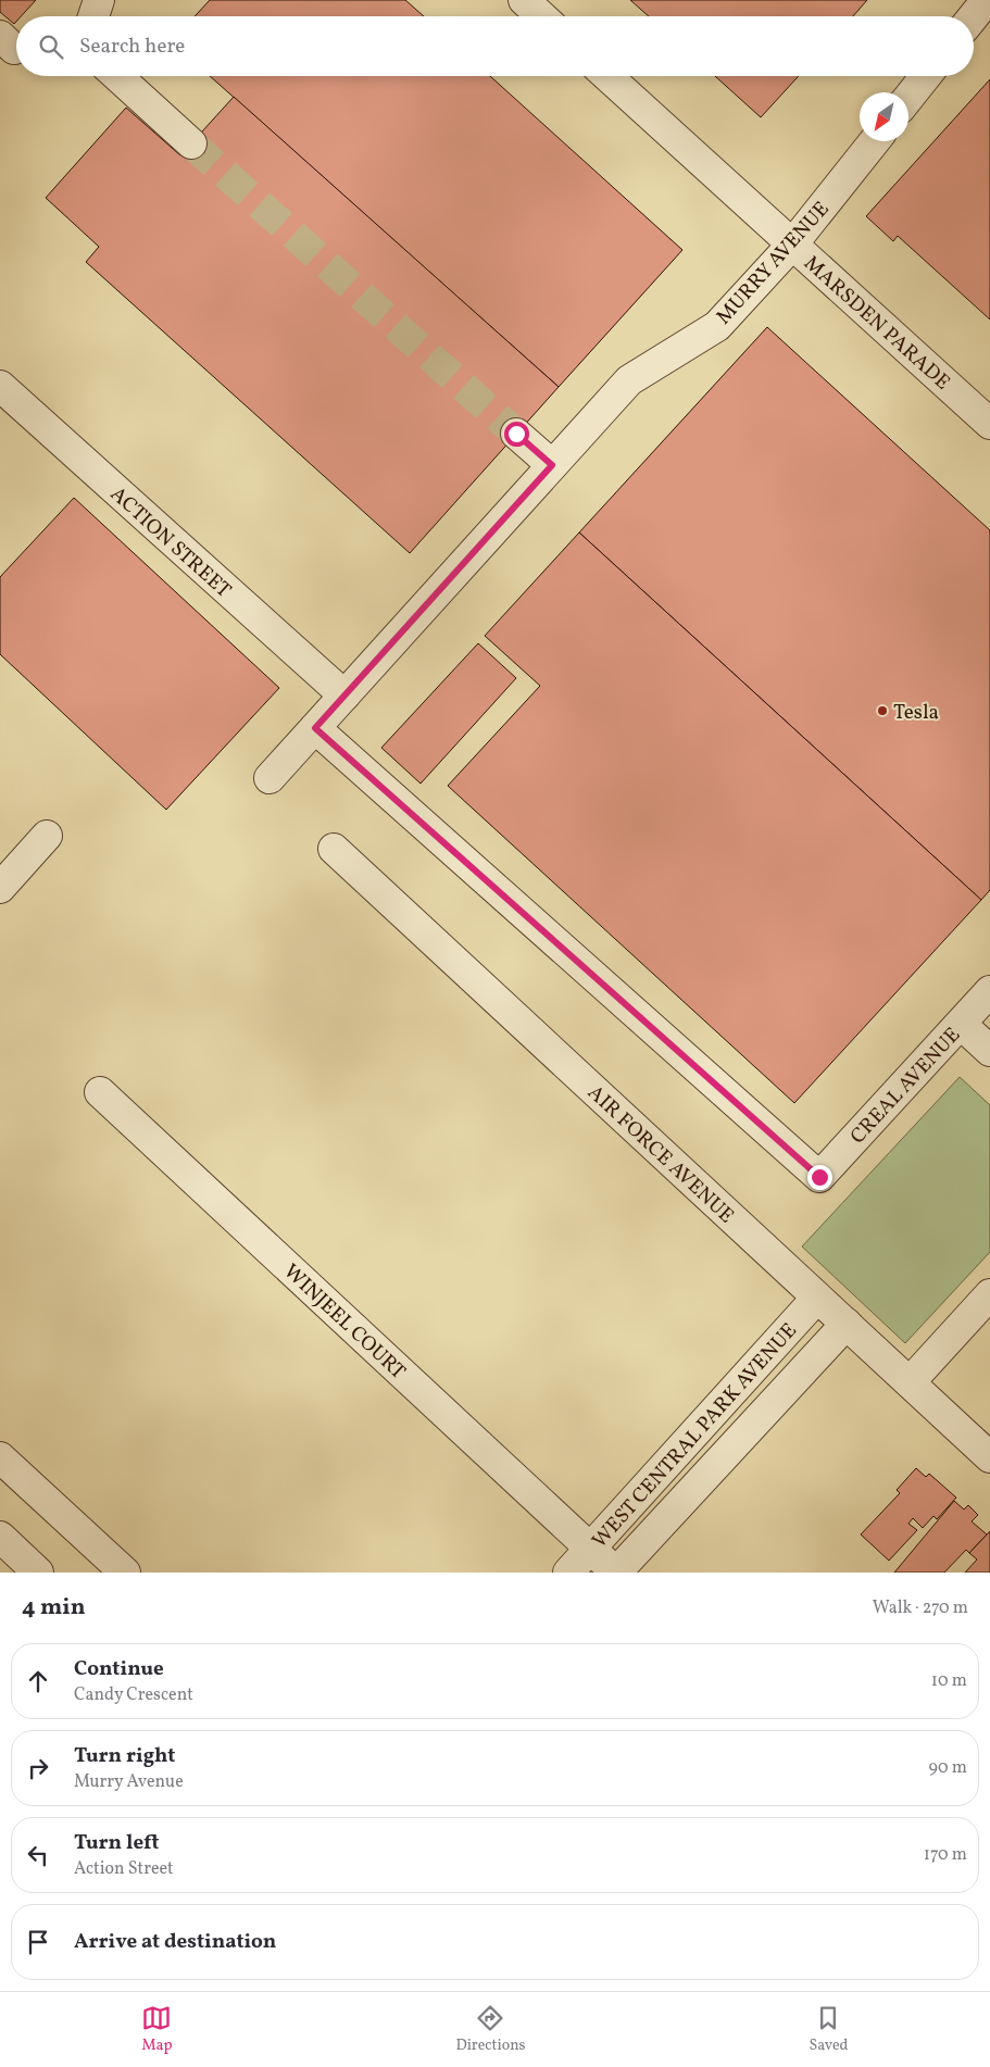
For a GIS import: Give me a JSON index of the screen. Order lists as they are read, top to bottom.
{
  "streets": {
    "street": [
      "MURRY AVENUE",
      "MARSDEN PARADE",
      "ACTION STREET",
      "CREAL AVENUE",
      "AIR FORCE AVENUE",
      "WINJEEL COURT",
      "WEST CENTRAL PARK AVENUE"
    ]
  },
  "crossings": [
    ["MURRY AVENUE", "MARSDEN PARADE"],
    ["MURRY AVENUE", "ACTION STREET"],
    ["MURRY AVENUE", "CREAL AVENUE"],
    ["AIR FORCE AVENUE", "WEST CENTRAL PARK AVENUE"],
    ["WINJEEL COURT", "WEST CENTRAL PARK AVENUE"]
  ],
  "places": ["Tesla"],
  "north": "bottom left",
  "page": {
    "search": "Search here",
    "heading": ["4 min", "Walk · 270 m"],
    "list": [
      ["Continue", "Candy Crescent", "10 m"],
      ["Turn right", "Murry Avenue", "90 m"],
      ["Turn left", "Action Street", "170 m"],
      "Arrive at destination"
    ],
    "nav": ["Map", "Directions", "Saved"]
  }
}
